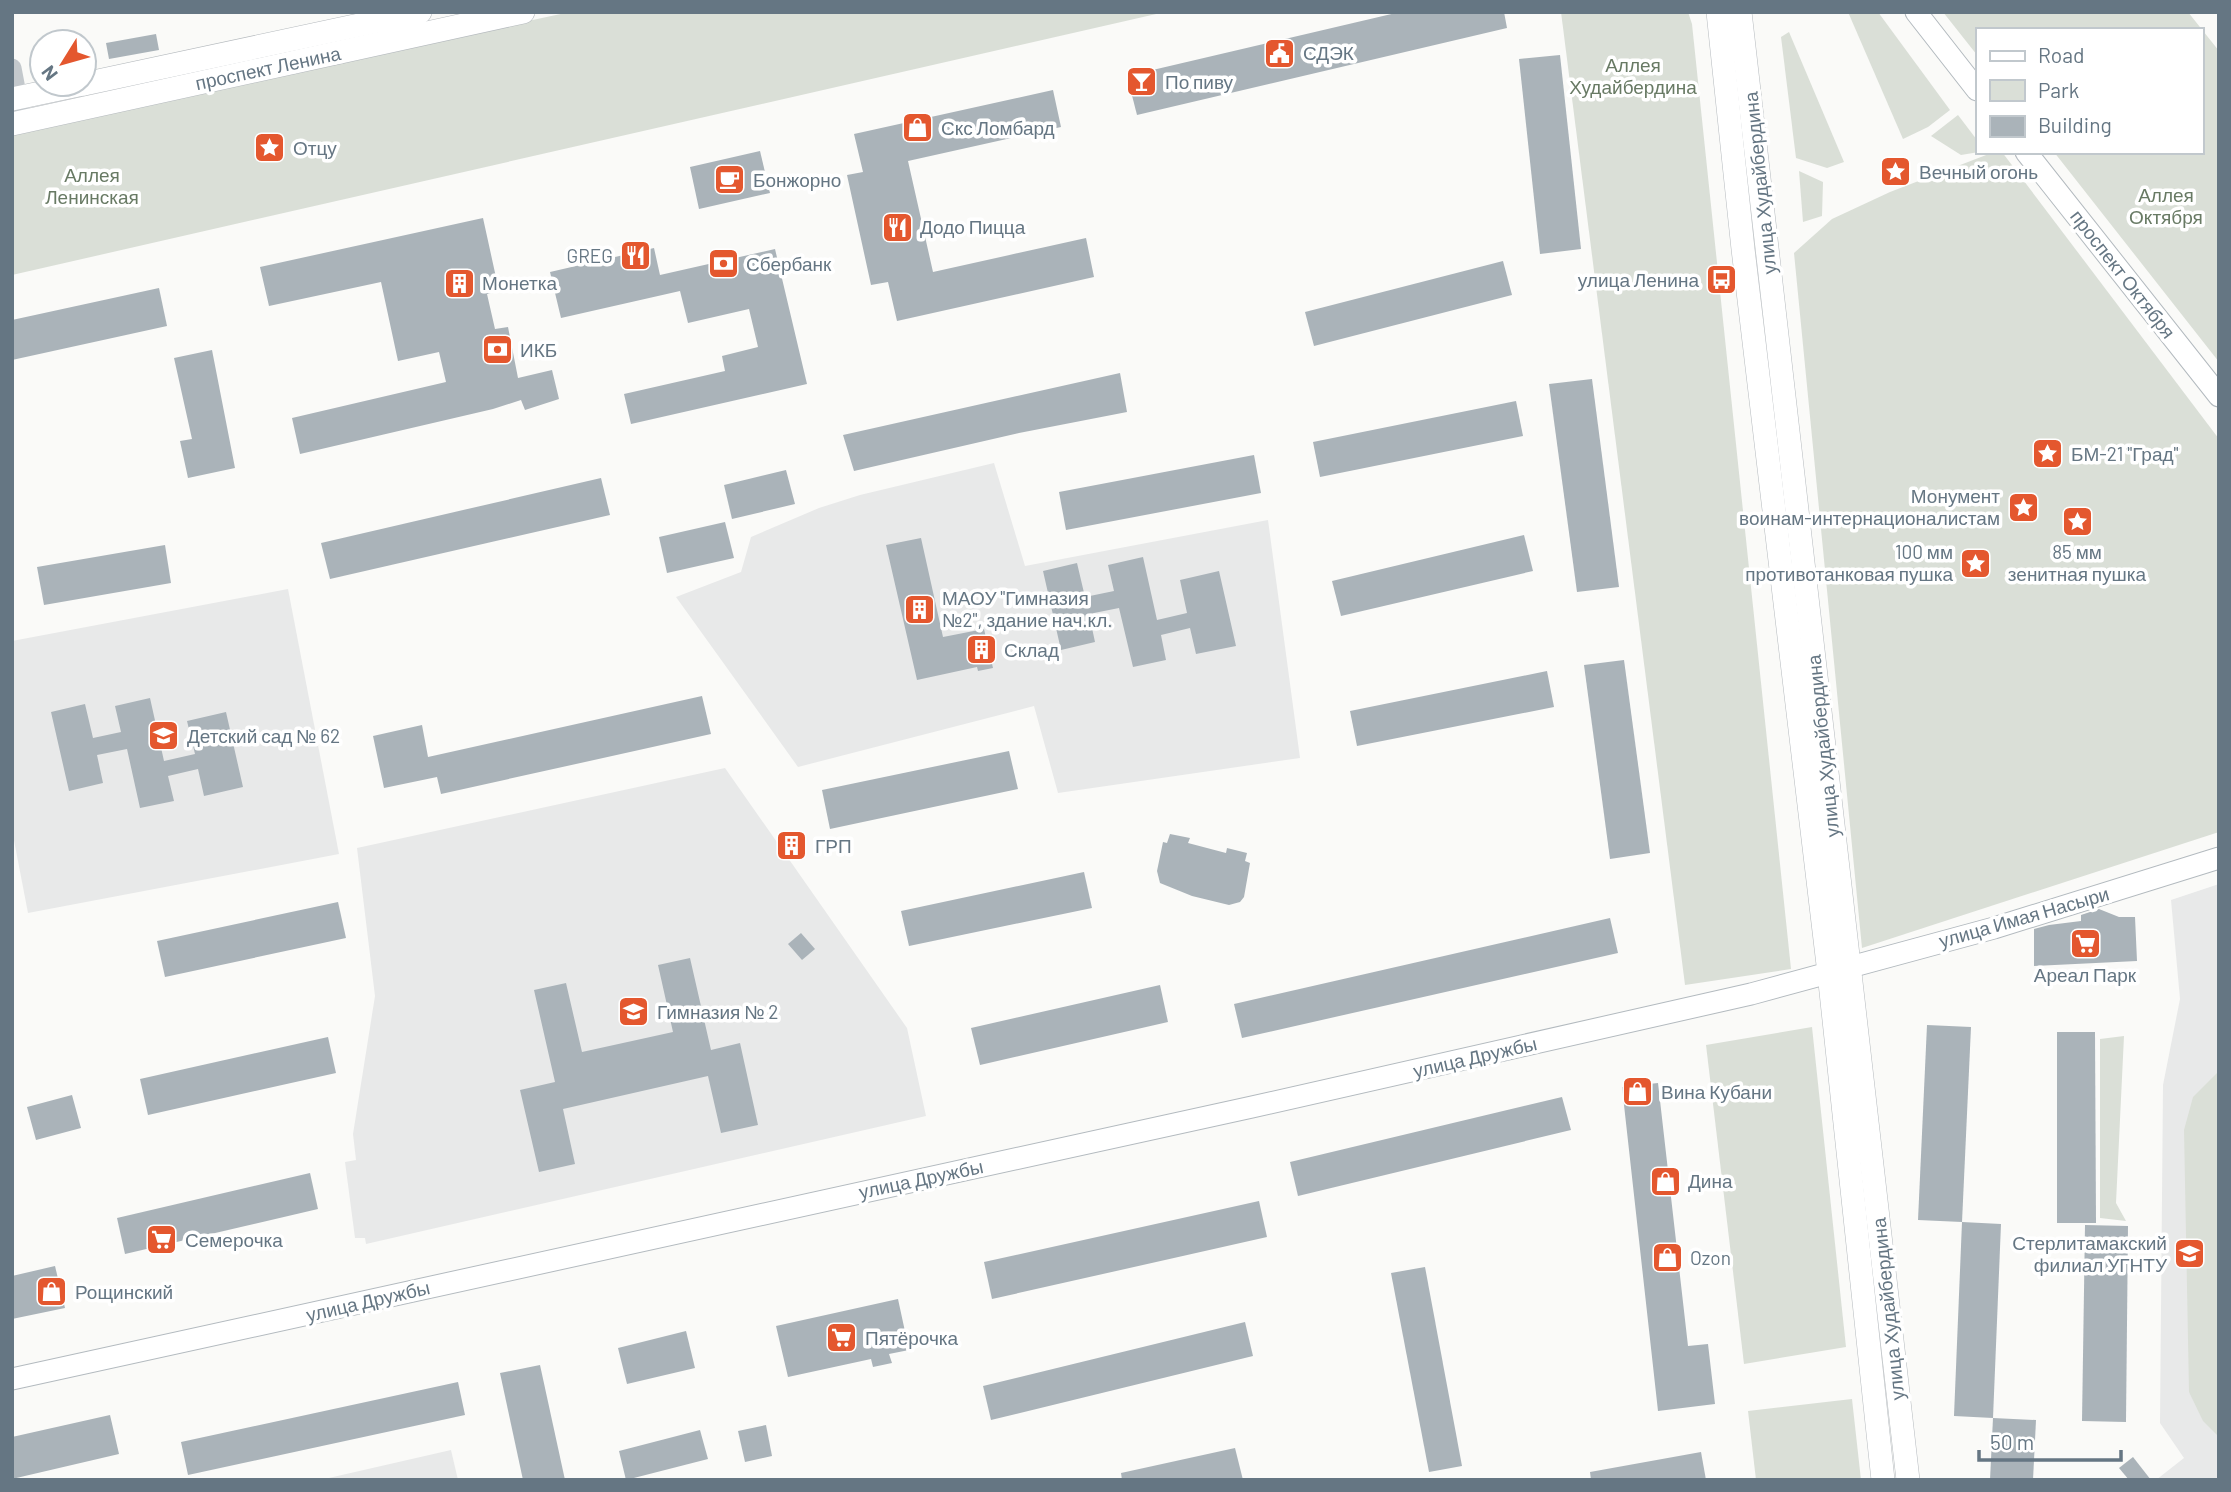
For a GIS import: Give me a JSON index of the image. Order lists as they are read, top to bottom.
{
  "streets": {
    "main road": [
      "проспект Ленина",
      "улица Худайбердина",
      "проспект Октября",
      "улица Имая Насыри",
      "улица Дружбы"
    ]
  },
  "crossings": [
    ["улица Худайбердина", "улица Имая Насыри"],
    ["улица Худайбердина", "улица Дружбы"],
    ["улица Имая Насыри", "улица Дружбы"]
  ],
  "parks": ["Аллея Худайбердина", "Аллея Ленинская", "Аллея Октября"],
  "places": {
    "public building": ["СДЭК"],
    "bar": ["По пиву"],
    "shop": [
      "Скс Ломбард",
      "Вина Кубани",
      "Дина",
      "Ozon",
      "Рощинский"
    ],
    "place": [
      "Отцу",
      "Вечный огонь",
      "БМ-21 \"Град\"",
      "Монумент воинам-интернационалистам",
      "85 мм зенитная пушка",
      "100 мм противотанковая пушка"
    ],
    "cafe": ["Бонжорно"],
    "restaurant": ["Додо Пицца", "GREG"],
    "bank": ["Сбербанк", "ИКБ"],
    "bus stop": ["улица Ленина"],
    "building": [
      "Монетка",
      "МАОУ \"Гимназия №2\", здание нач.кл.",
      "Склад",
      "ГРП"
    ],
    "school or university": ["Детский сад № 62", "Гимназия № 2", "Стерлитамакский филиал УГНТУ"],
    "supermarket": ["Ареал Парк", "Семерочка", "Пятёрочка"]
  },
  "legend": ["Road", "Park", "Building"],
  "scale_bar": "50 m",
  "north": "bottom left"
}
